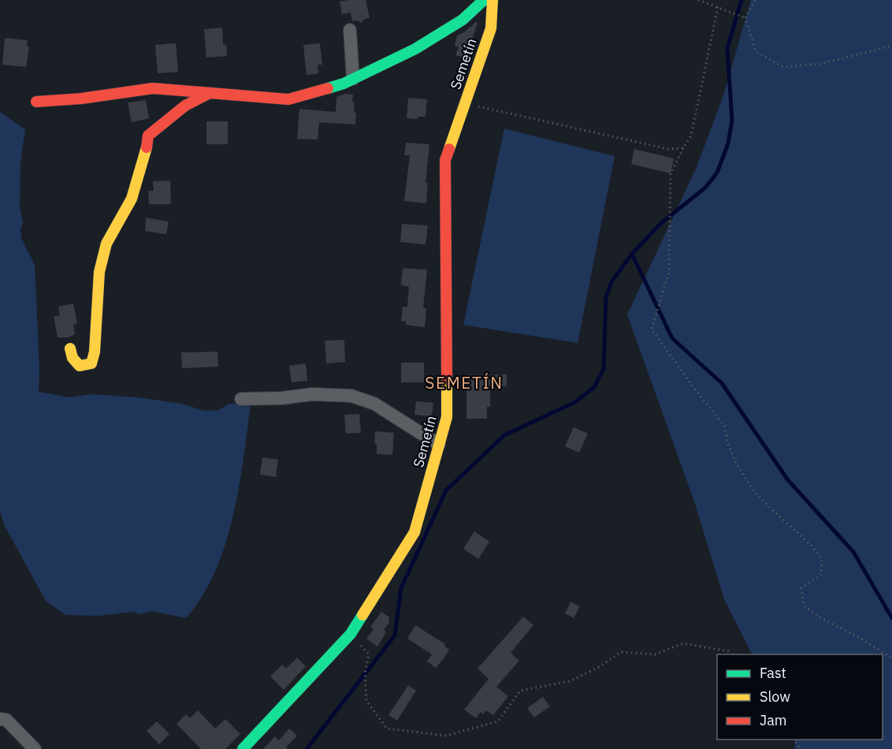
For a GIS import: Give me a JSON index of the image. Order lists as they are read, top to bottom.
{
  "streets": {
    "street": ["Semetín"]
  },
  "districts": ["SEMETÍN"],
  "legend": ["Fast", "Slow", "Jam"]
}
